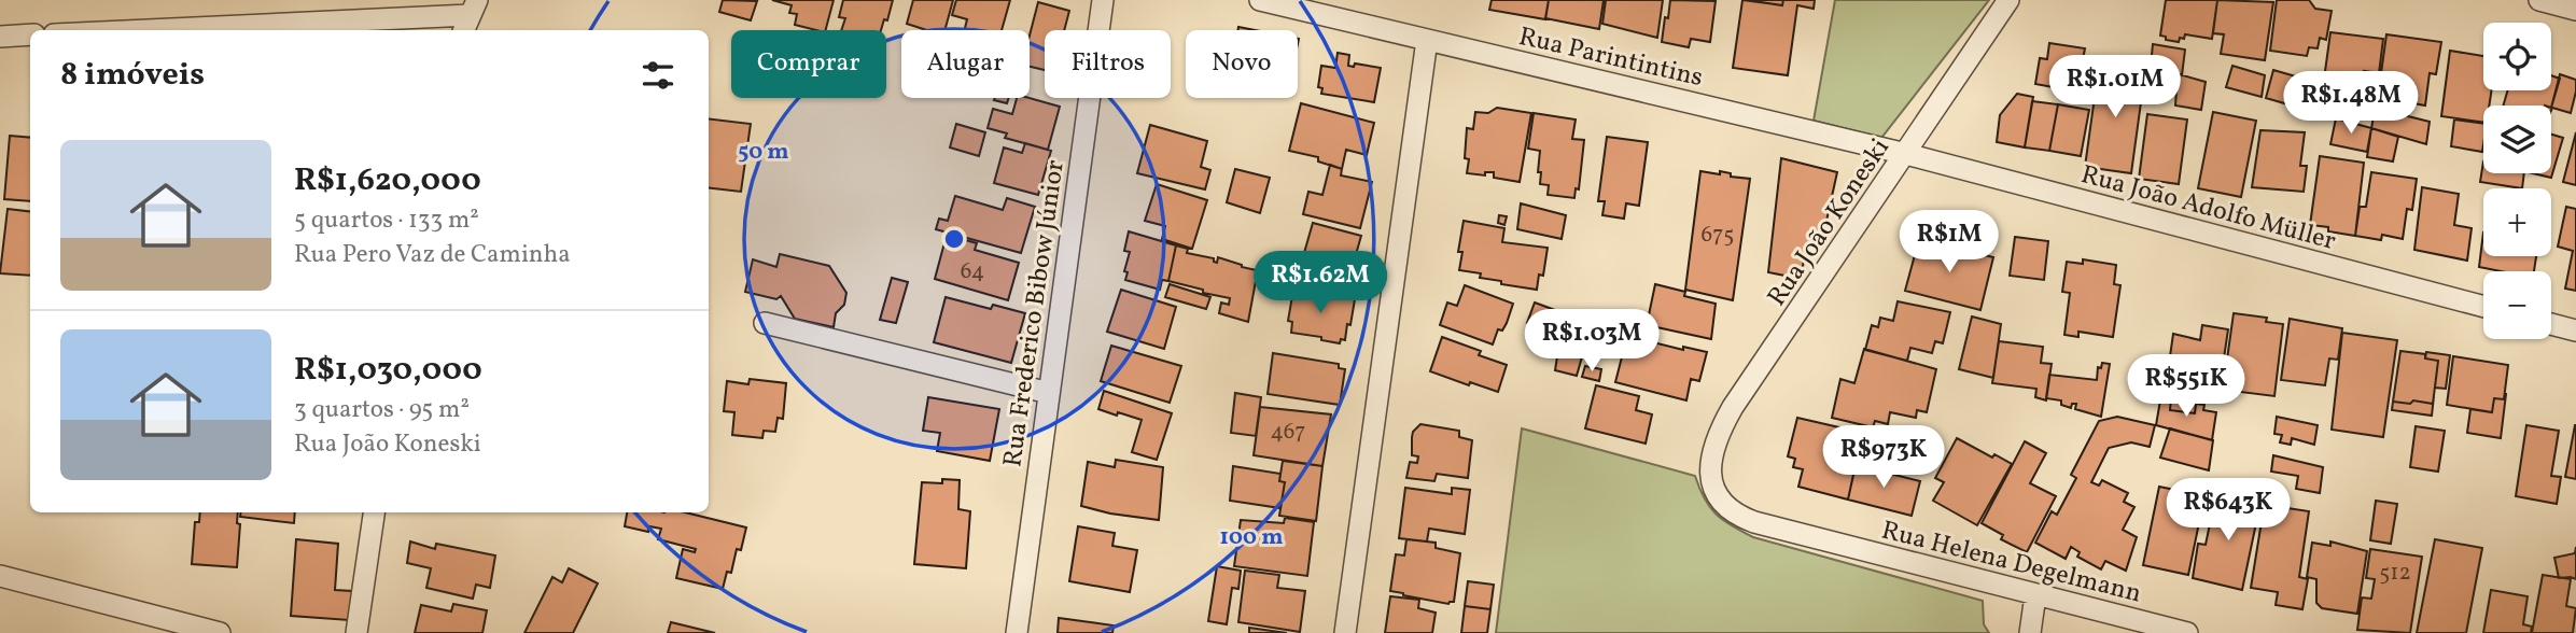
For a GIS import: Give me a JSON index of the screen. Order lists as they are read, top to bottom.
{
  "streets": {
    "street": [
      "Rua Parintintins",
      "Rua João Adolfo Müller",
      "Rua João Koneski",
      "Rua Frederico Bibow Júnior",
      "Rua Helena Degelmann"
    ]
  },
  "crossings": [
    ["Rua Parintintins", "Rua João Adolfo Müller"],
    ["Rua Parintintins", "Rua João Koneski"],
    ["Rua João Adolfo Müller", "Rua João Koneski"],
    ["Rua João Koneski", "Rua Helena Degelmann"]
  ],
  "house_numbers": [
    "675",
    "64",
    "467",
    "512"
  ],
  "page": {
    "map_buttons": ["+", "−"],
    "chip": [
      "Comprar",
      "Alugar",
      "Filtros",
      "Novo"
    ],
    "heading": "8 imóveis",
    "price": [
      "R$1.01M",
      "R$1.48M",
      "R$1M",
      "R$1.62M",
      "R$1.03M",
      "R$551K",
      "R$973K",
      "R$643K"
    ],
    "list": [
      {
        "name": "R$1,620,000",
        "note": "5 quartos · 133 m² · Rua Pero Vaz de Caminha"
      },
      {
        "name": "R$1,030,000",
        "note": "3 quartos · 95 m² · Rua João Koneski"
      }
    ]
  },
  "rings": ["50 m", "100 m"]
}
